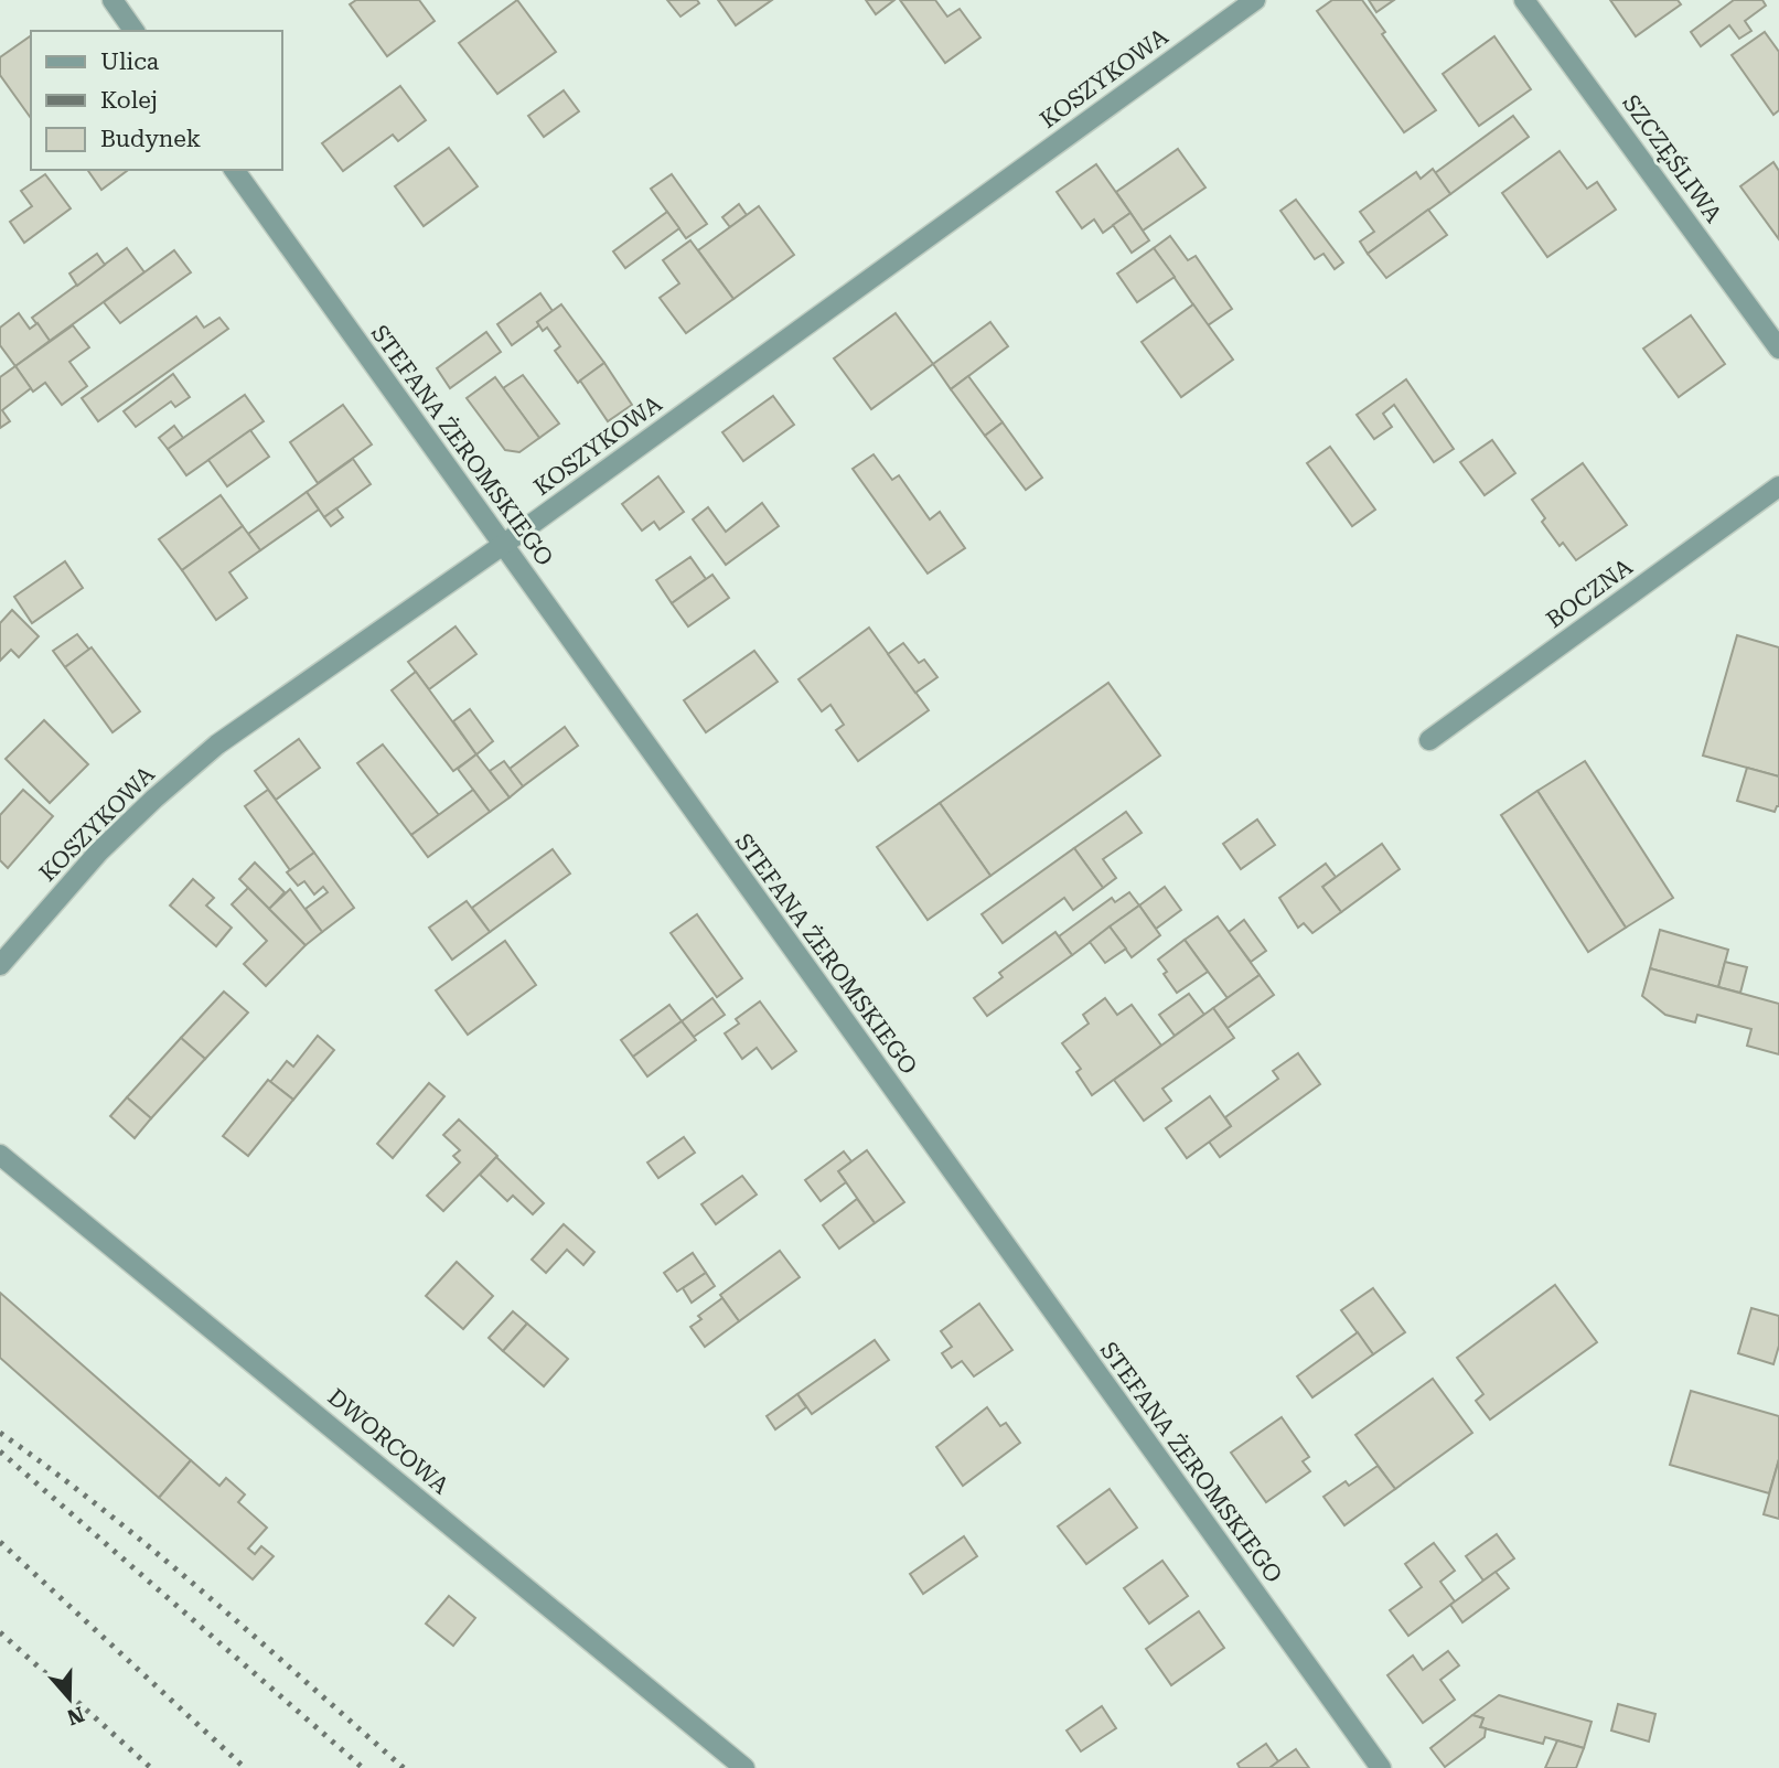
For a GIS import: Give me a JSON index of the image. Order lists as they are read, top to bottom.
{
  "streets": {
    "street": [
      "KOSZYKOWA",
      "SZCZĘŚLIWA",
      "STEFANA ŻEROMSKIEGO",
      "BOCZNA",
      "DWORCOWA"
    ]
  },
  "crossings": [
    ["KOSZYKOWA", "STEFANA ŻEROMSKIEGO"]
  ],
  "legend": ["Ulica", "Kolej", "Budynek"],
  "north": "bottom"
}
